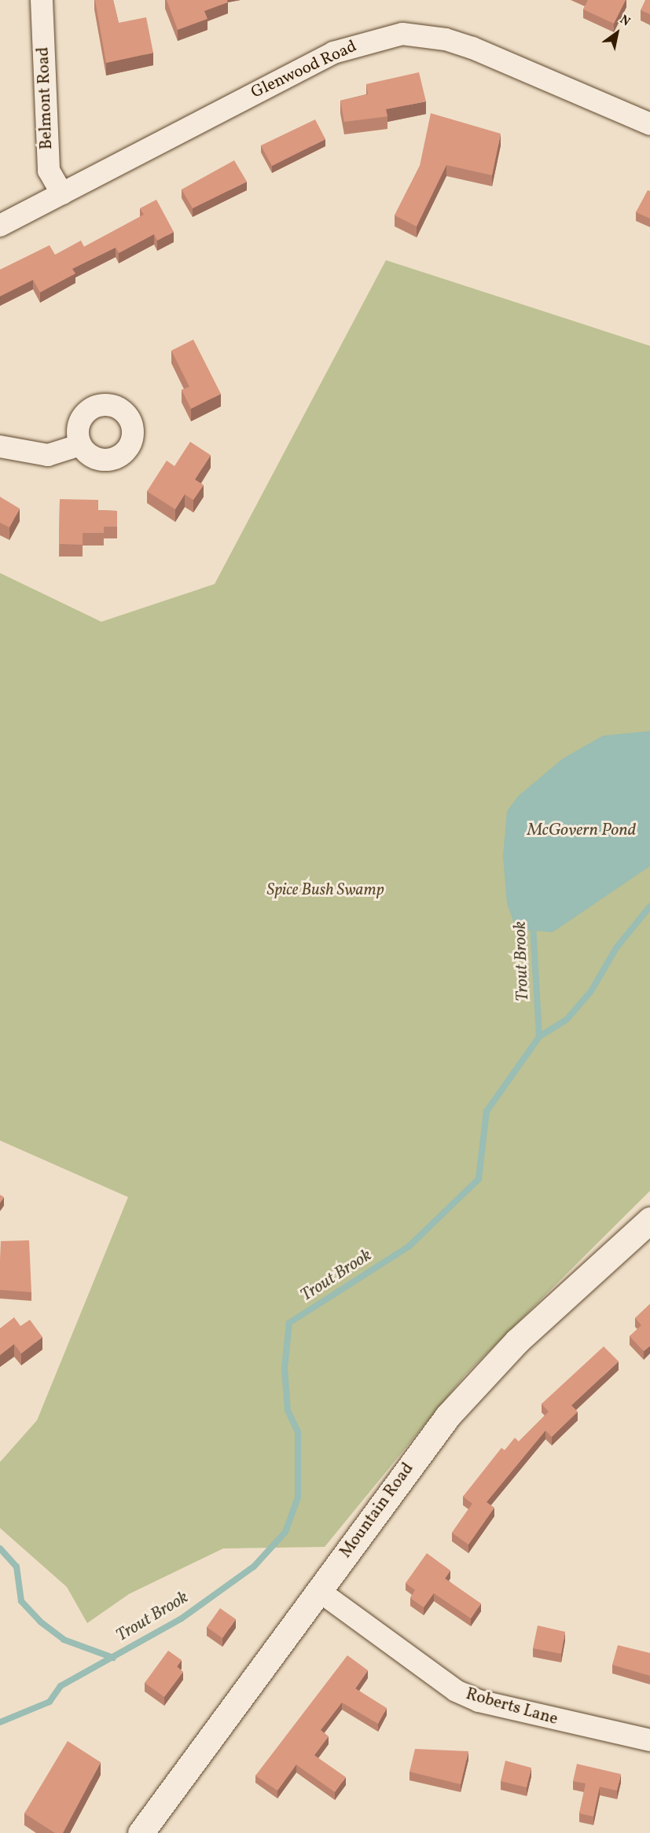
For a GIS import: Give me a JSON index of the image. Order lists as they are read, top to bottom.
{
  "streets": {
    "main road": ["Mountain Road"],
    "street": ["Glenwood Road", "Belmont Road", "Roberts Lane"]
  },
  "crossings": [
    ["Glenwood Road", "Belmont Road"],
    ["Mountain Road", "Roberts Lane"]
  ],
  "water": ["McGovern Pond", "Trout Brook"],
  "parks": ["Spice Bush Swamp"],
  "north": "top right"
}
